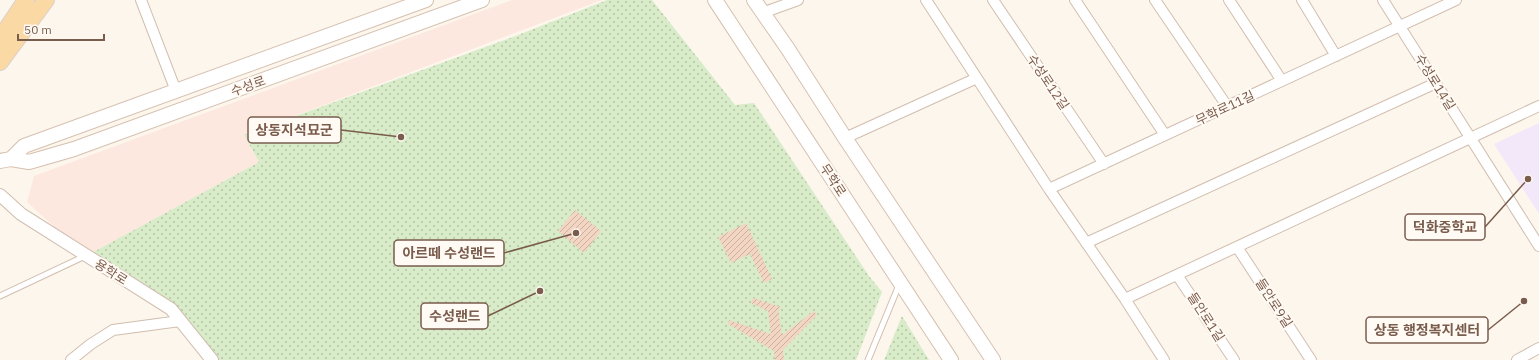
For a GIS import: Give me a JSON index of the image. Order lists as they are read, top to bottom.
{
  "streets": {
    "main road": ["수성로", "무학로"],
    "street": [
      "수성로12길",
      "수성로14길",
      "무학로11길",
      "용학로",
      "들안로9길",
      "들안로1길"
    ]
  },
  "crossings": [
    ["수성로12길", "무학로11길"],
    ["수성로14길", "무학로11길"]
  ],
  "places": [
    "상동지석묘군",
    "덕화중학교",
    "아르떼 수성랜드",
    "수성랜드",
    "상동 행정복지센터"
  ],
  "scale_bar": "50 m"
}
